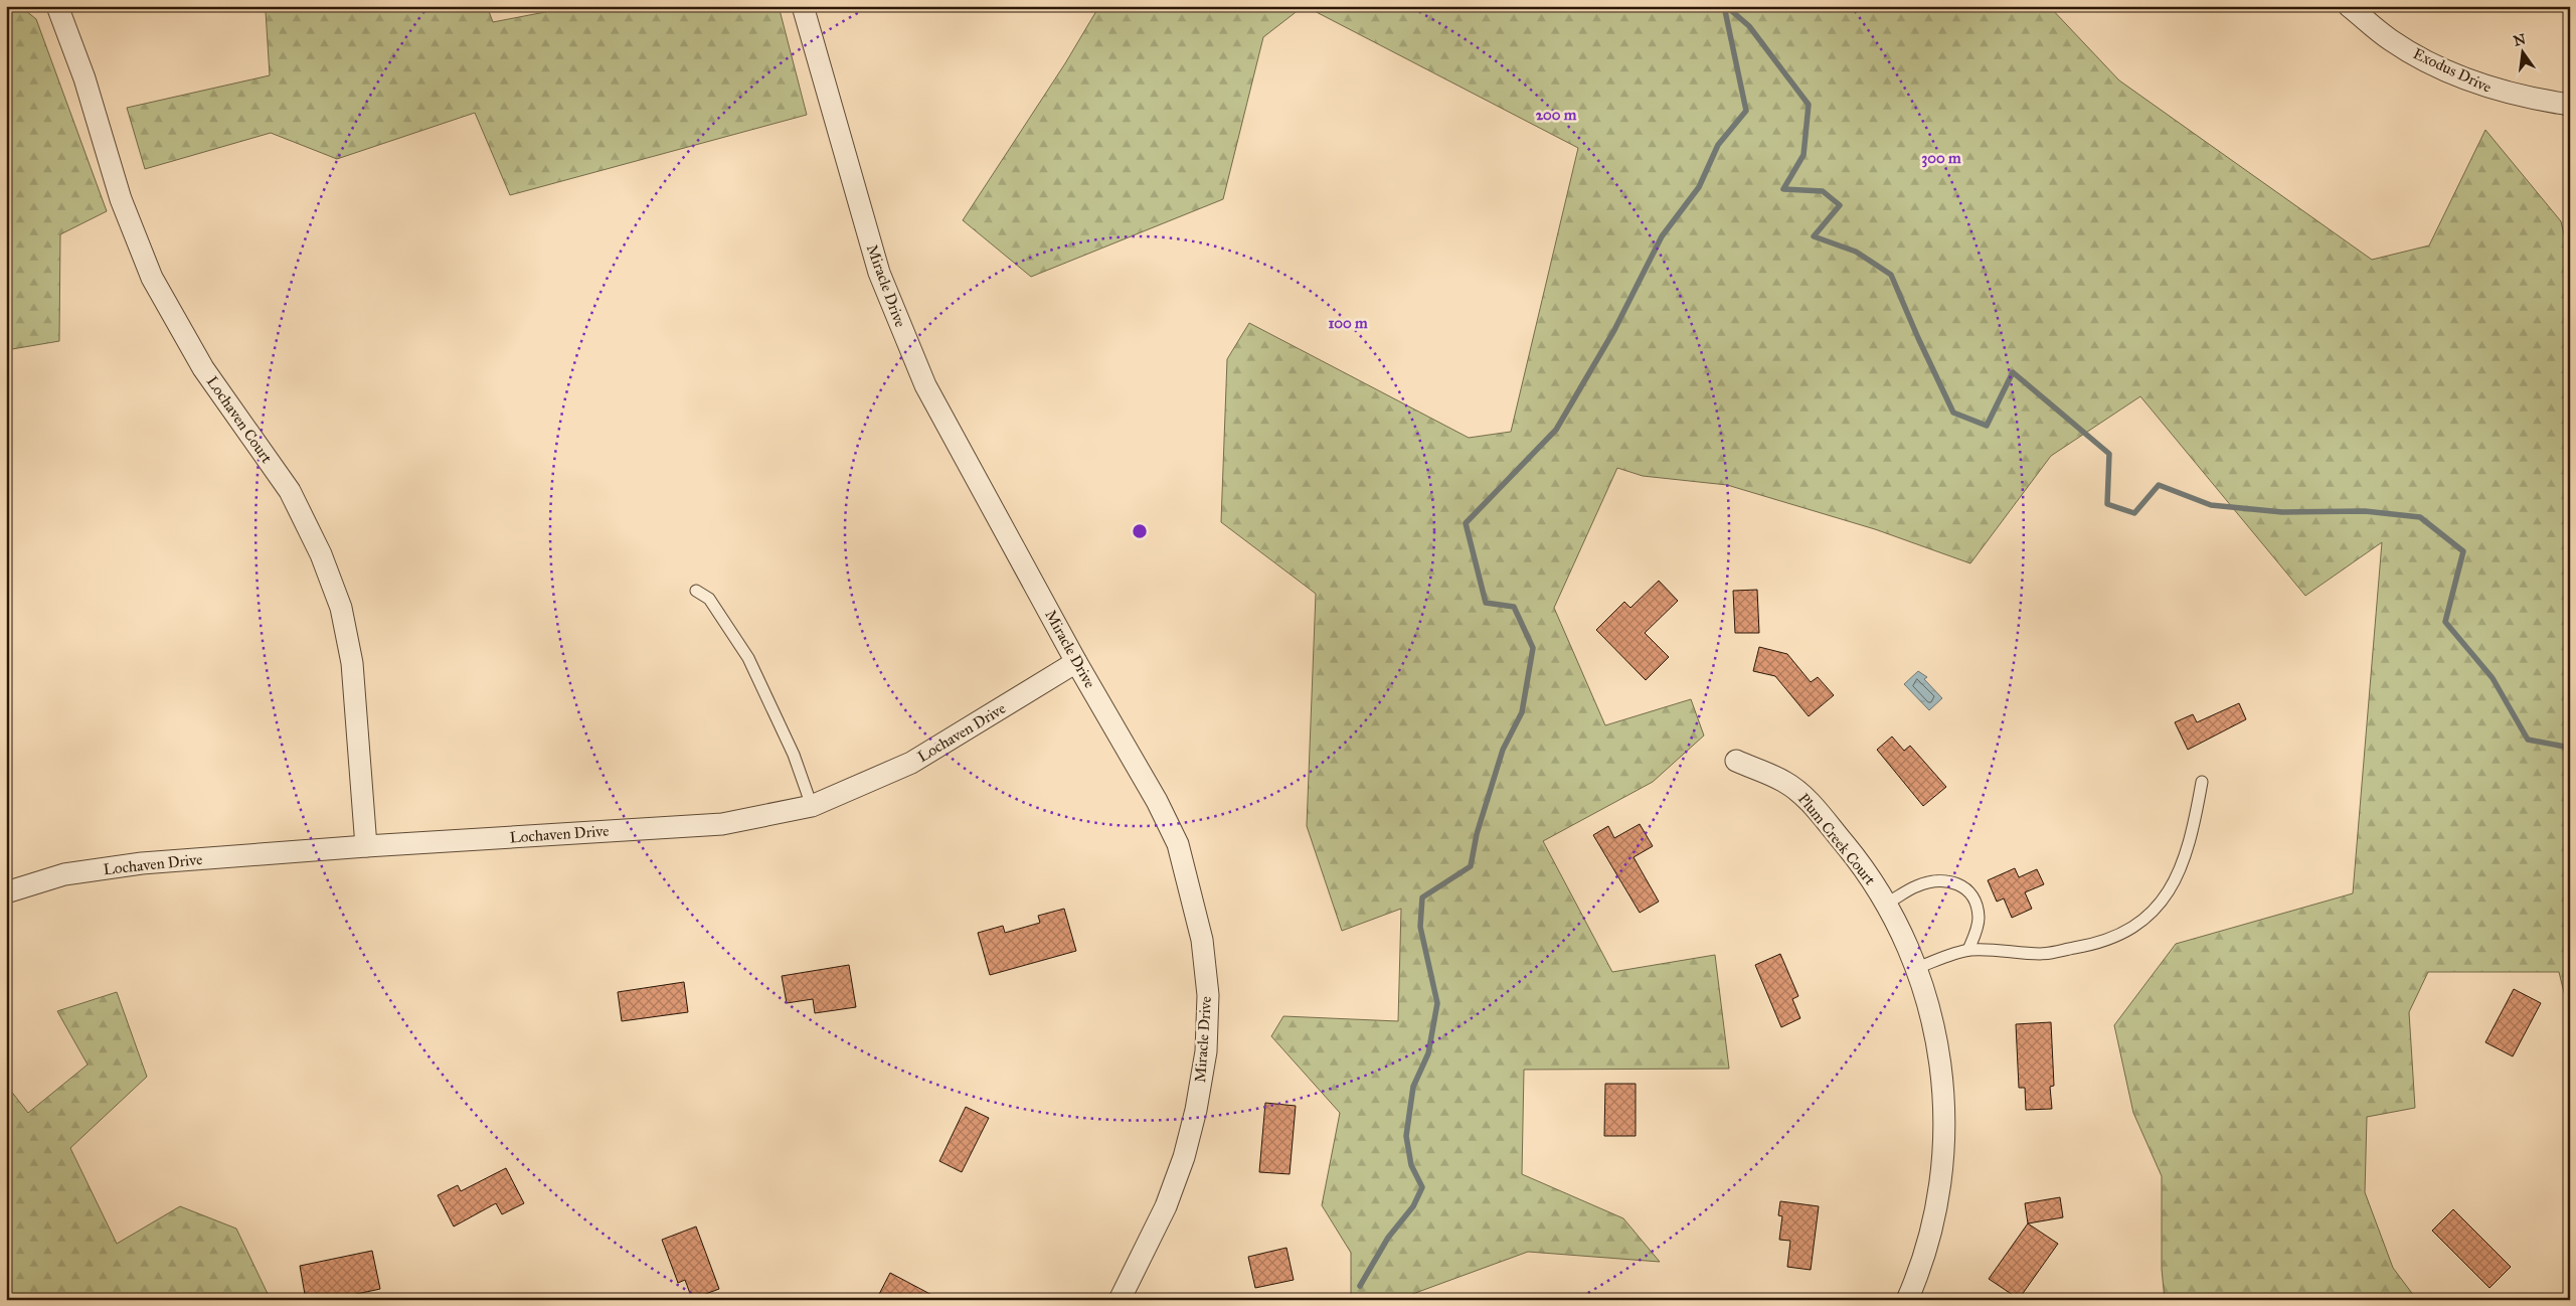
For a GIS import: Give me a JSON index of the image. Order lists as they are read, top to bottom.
{
  "streets": {
    "street": [
      "Exodus Drive",
      "Miracle Drive",
      "Lochaven Court",
      "Lochaven Drive",
      "Plum Creek Court"
    ]
  },
  "crossings": [
    ["Miracle Drive", "Lochaven Drive"],
    ["Lochaven Court", "Lochaven Drive"]
  ],
  "north": "top",
  "rings": ["200 m", "300 m", "100 m"]
}
